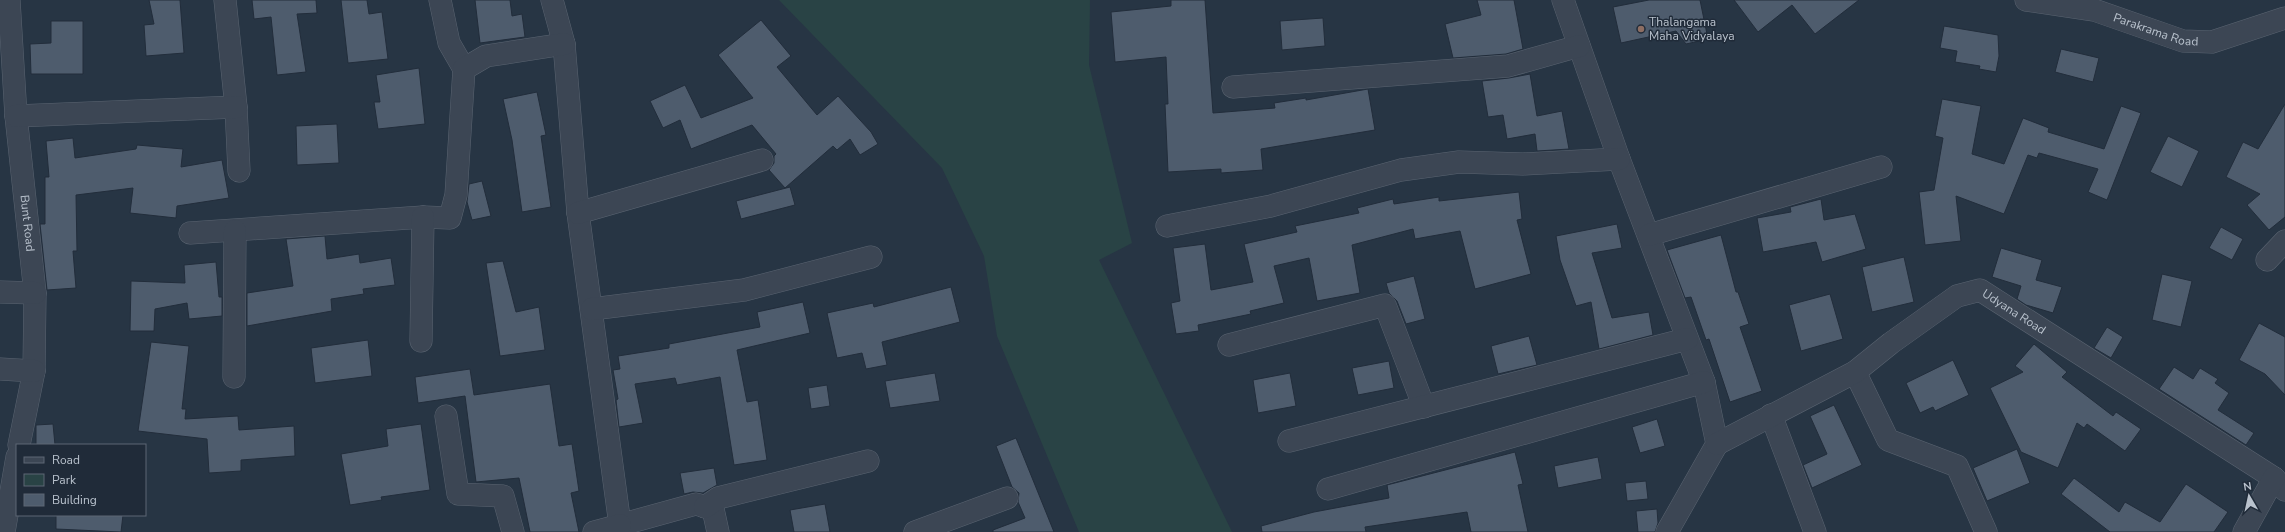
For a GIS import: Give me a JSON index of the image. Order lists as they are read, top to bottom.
{
  "streets": {
    "street": ["Parakrama Road", "Bunt Road", "Udyana Road"]
  },
  "places": ["Thalangama Maha Vidyalaya"],
  "legend": ["Road", "Park", "Building"],
  "north": "top"
}
